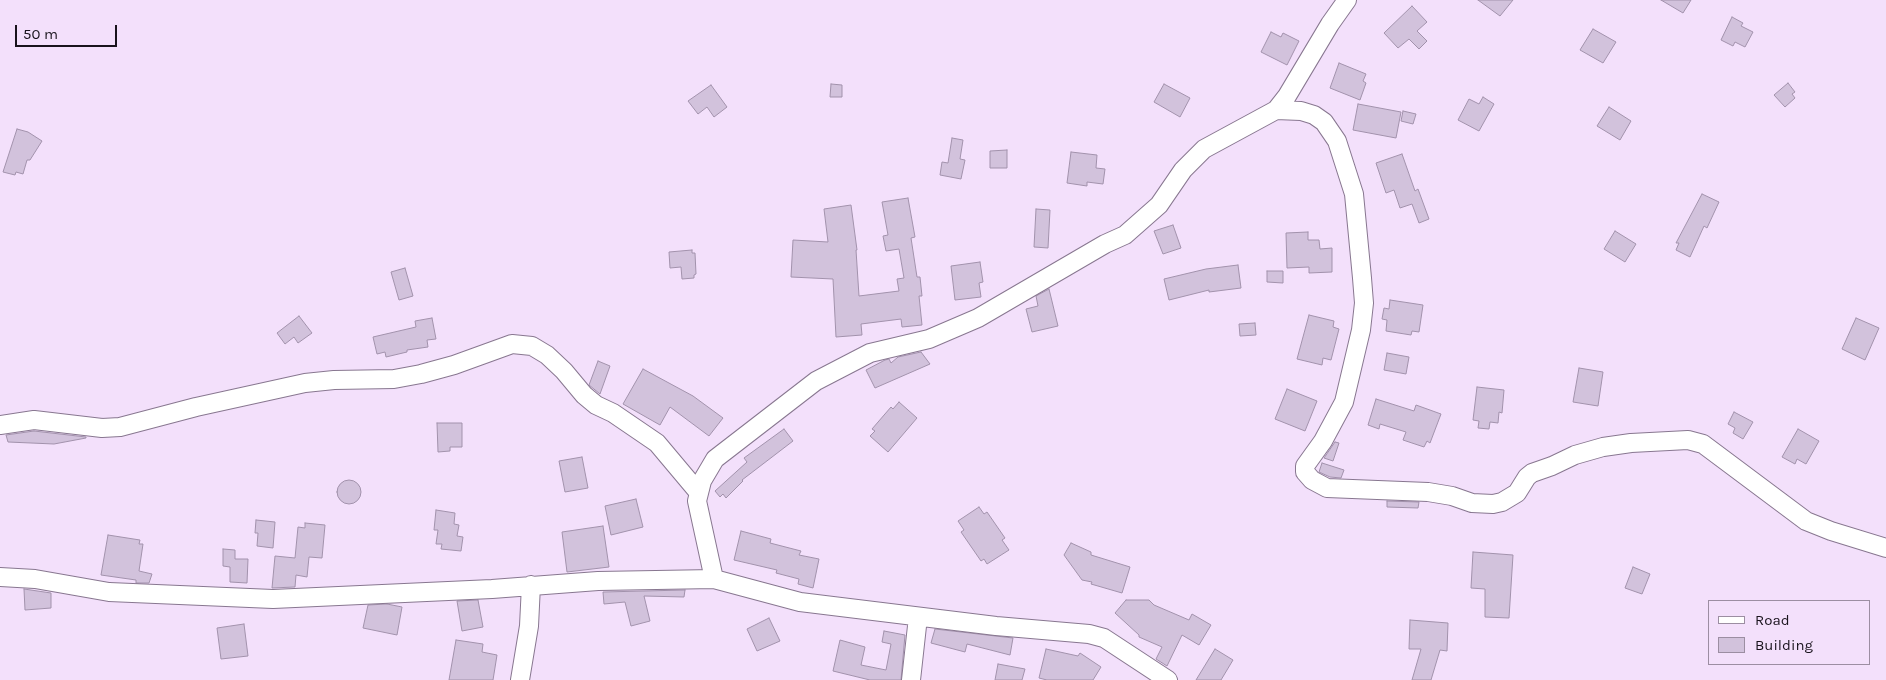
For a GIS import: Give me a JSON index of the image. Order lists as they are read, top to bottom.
{
  "legend": ["Road", "Building"],
  "scale_bar": "50 m"
}
